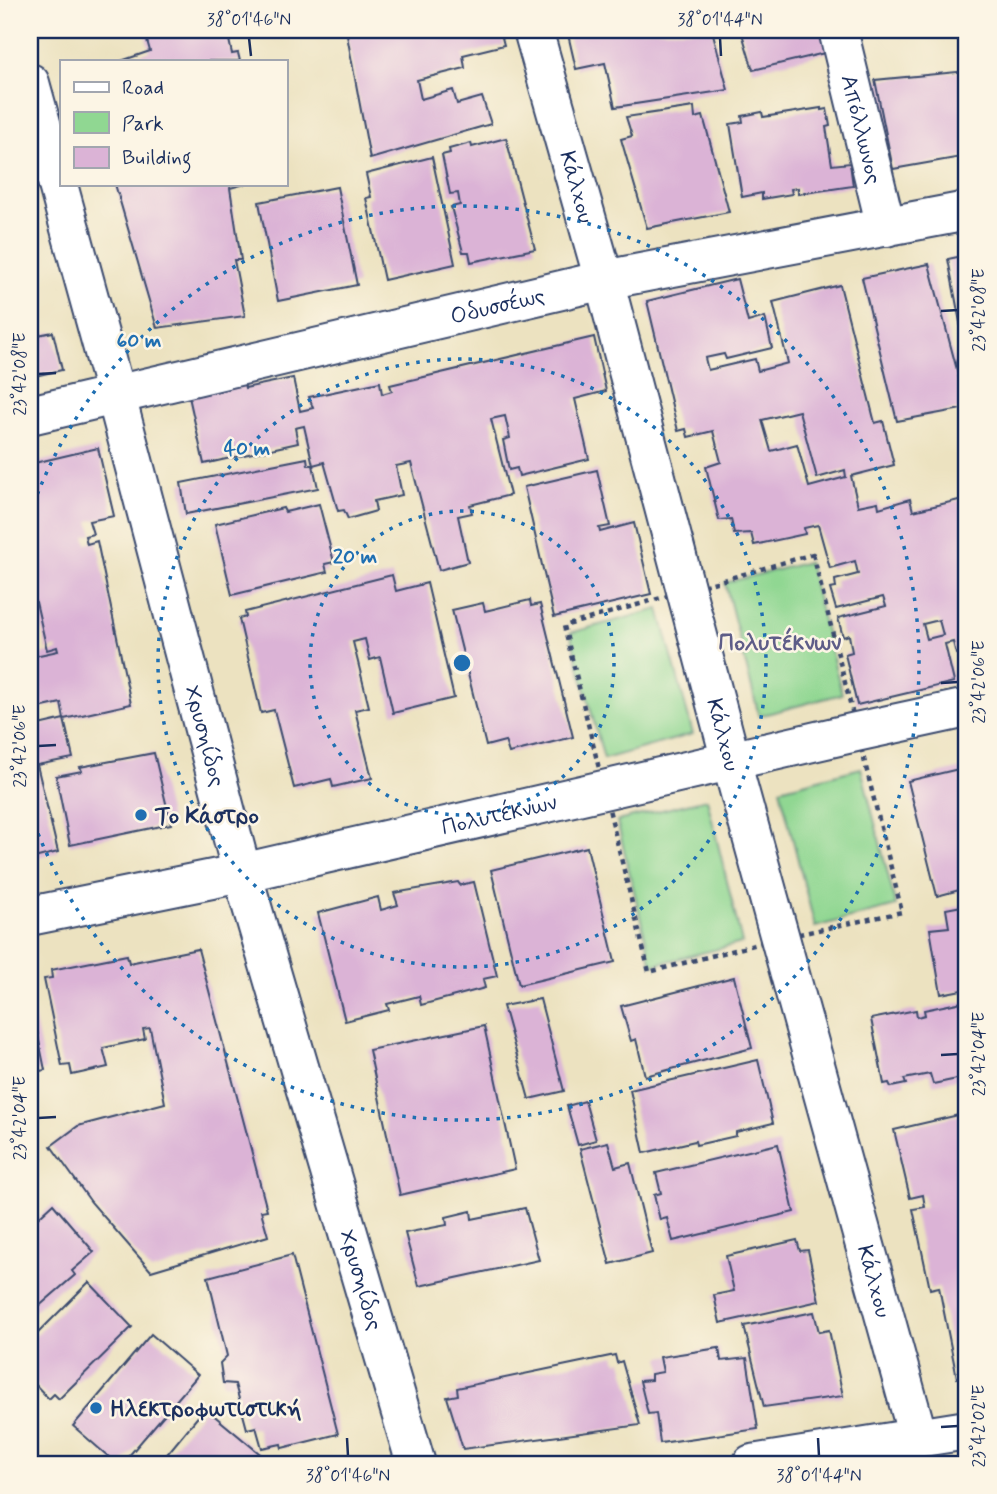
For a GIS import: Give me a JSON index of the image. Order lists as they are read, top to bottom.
{
  "streets": {
    "street": [
      "Απόλλωνος",
      "Κάλχου",
      "Οδυσσέως",
      "Χρυσηίδος",
      "Πολυτέκνων"
    ]
  },
  "crossings": [
    ["Απόλλωνος", "Οδυσσέως"],
    ["Κάλχου", "Οδυσσέως"],
    ["Κάλχου", "Πολυτέκνων"],
    ["Οδυσσέως", "Χρυσηίδος"],
    ["Χρυσηίδος", "Πολυτέκνων"]
  ],
  "districts": ["Πολυτέκνων"],
  "places": ["Το Κάστρο", "Ηλεκτροφωτιστική"],
  "legend": ["Road", "Park", "Building"],
  "coordinates": [
    "38°01'46\"N",
    "38°01'44\"N",
    "23°42'08\"E",
    "23°42'06\"E",
    "23°42'04\"E",
    "23°42'02\"E"
  ],
  "rings": ["60 m", "40 m", "20 m"]
}
